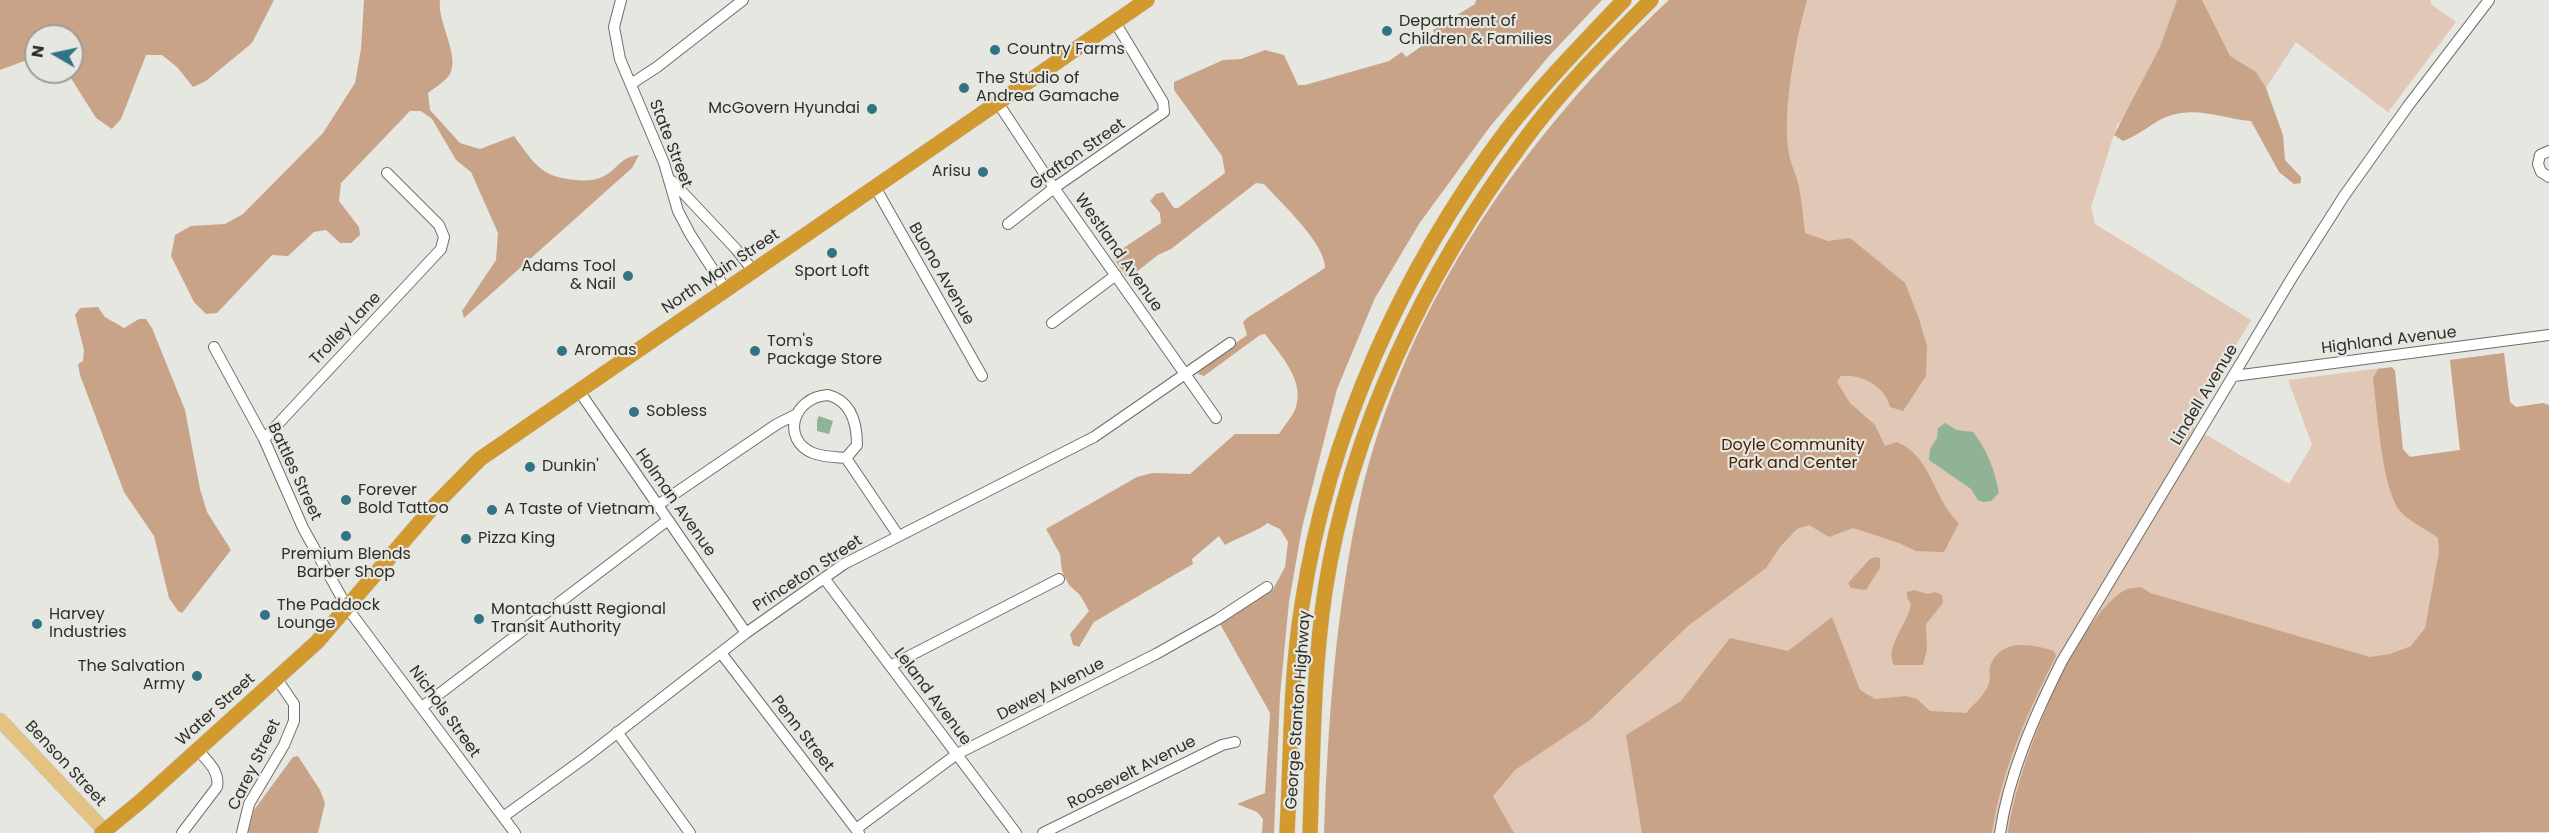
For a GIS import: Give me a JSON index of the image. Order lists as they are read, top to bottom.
{
  "streets": {
    "highway": ["North Main Street", "Water Street", "George Stanton Highway"],
    "main road": ["Benson Street"],
    "street": [
      "State Street",
      "Grafton Street",
      "Westland Avenue",
      "Buono Avenue",
      "Trolley Lane",
      "Highland Avenue",
      "Lindell Avenue",
      "Battles Street",
      "Holman Avenue",
      "Princeton Street",
      "Dewey Avenue",
      "Leland Avenue",
      "Nichols Street",
      "Penn Street",
      "Carey Street",
      "Roosevelt Avenue"
    ]
  },
  "crossings": [
    ["State Street", "North Main Street"],
    ["Grafton Street", "Westland Avenue"],
    ["Grafton Street", "North Main Street"],
    ["Westland Avenue", "North Main Street"],
    ["Westland Avenue", "Princeton Street"],
    ["North Main Street", "Buono Avenue"],
    ["North Main Street", "Battles Street"],
    ["North Main Street", "Holman Avenue"],
    ["North Main Street", "Water Street"],
    ["North Main Street", "Nichols Street"],
    ["Trolley Lane", "Battles Street"],
    ["Highland Avenue", "Lindell Avenue"],
    ["Battles Street", "Water Street"],
    ["Battles Street", "Nichols Street"],
    ["Holman Avenue", "Princeton Street"],
    ["Princeton Street", "Leland Avenue"],
    ["Princeton Street", "Nichols Street"],
    ["Princeton Street", "Penn Street"],
    ["Dewey Avenue", "Leland Avenue"],
    ["Dewey Avenue", "Penn Street"],
    ["Water Street", "Nichols Street"],
    ["Water Street", "Benson Street"],
    ["Water Street", "Carey Street"]
  ],
  "parks": ["Doyle Community Park and Center"],
  "places": [
    "Department of Children & Families",
    "Country Farms",
    "The Studio of Andrea Gamache",
    "McGovern Hyundai",
    "Arisu",
    "Sport Loft",
    "Adams Tool & Nail",
    "Aromas",
    "Tom's Package Store",
    "Sobless",
    "Dunkin'",
    "Forever Bold Tattoo",
    "A Taste of Vietnam",
    "Premium Blends Barber Shop",
    "Pizza King",
    "The Paddock Lounge",
    "Montachustt Regional Transit Authority",
    "Harvey Industries",
    "The Salvation Army"
  ],
  "north": "left"
}
